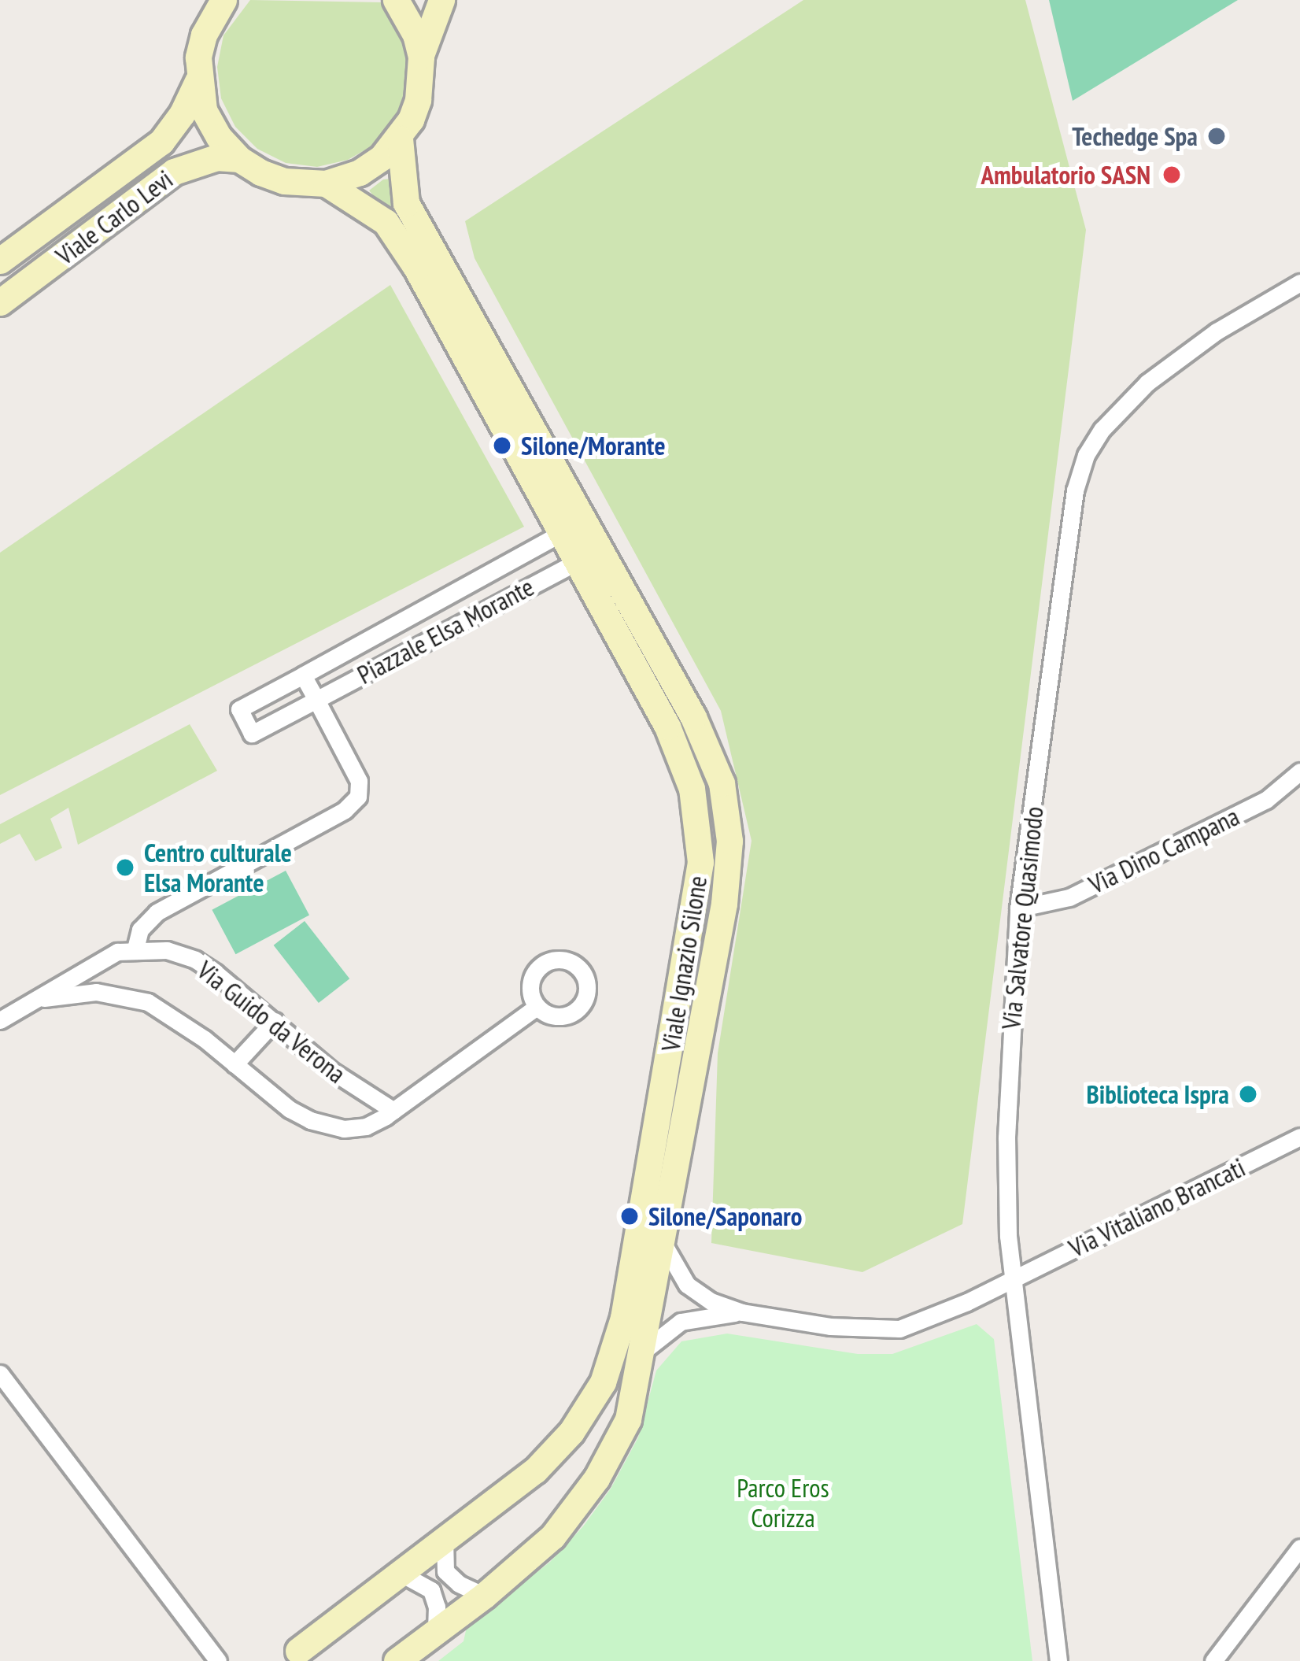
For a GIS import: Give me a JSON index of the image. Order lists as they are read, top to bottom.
{
  "streets": {
    "street": [
      "Viale Carlo Levi",
      "Piazzale Elsa Morante",
      "Via Dino Campana",
      "Via Salvatore Quasimodo",
      "Viale Ignazio Silone",
      "Via Guido da Verona",
      "Via Vitaliano Brancati"
    ]
  },
  "crossings": [
    ["Piazzale Elsa Morante", "Viale Ignazio Silone"],
    ["Via Dino Campana", "Via Salvatore Quasimodo"],
    ["Via Salvatore Quasimodo", "Via Vitaliano Brancati"]
  ],
  "parks": ["Parco Eros Corizza"],
  "places": [
    "Techedge Spa",
    "Ambulatorio SASN",
    "Silone/Morante",
    "Centro culturale Elsa Morante",
    "Biblioteca Ispra",
    "Silone/Saponaro"
  ]
}
